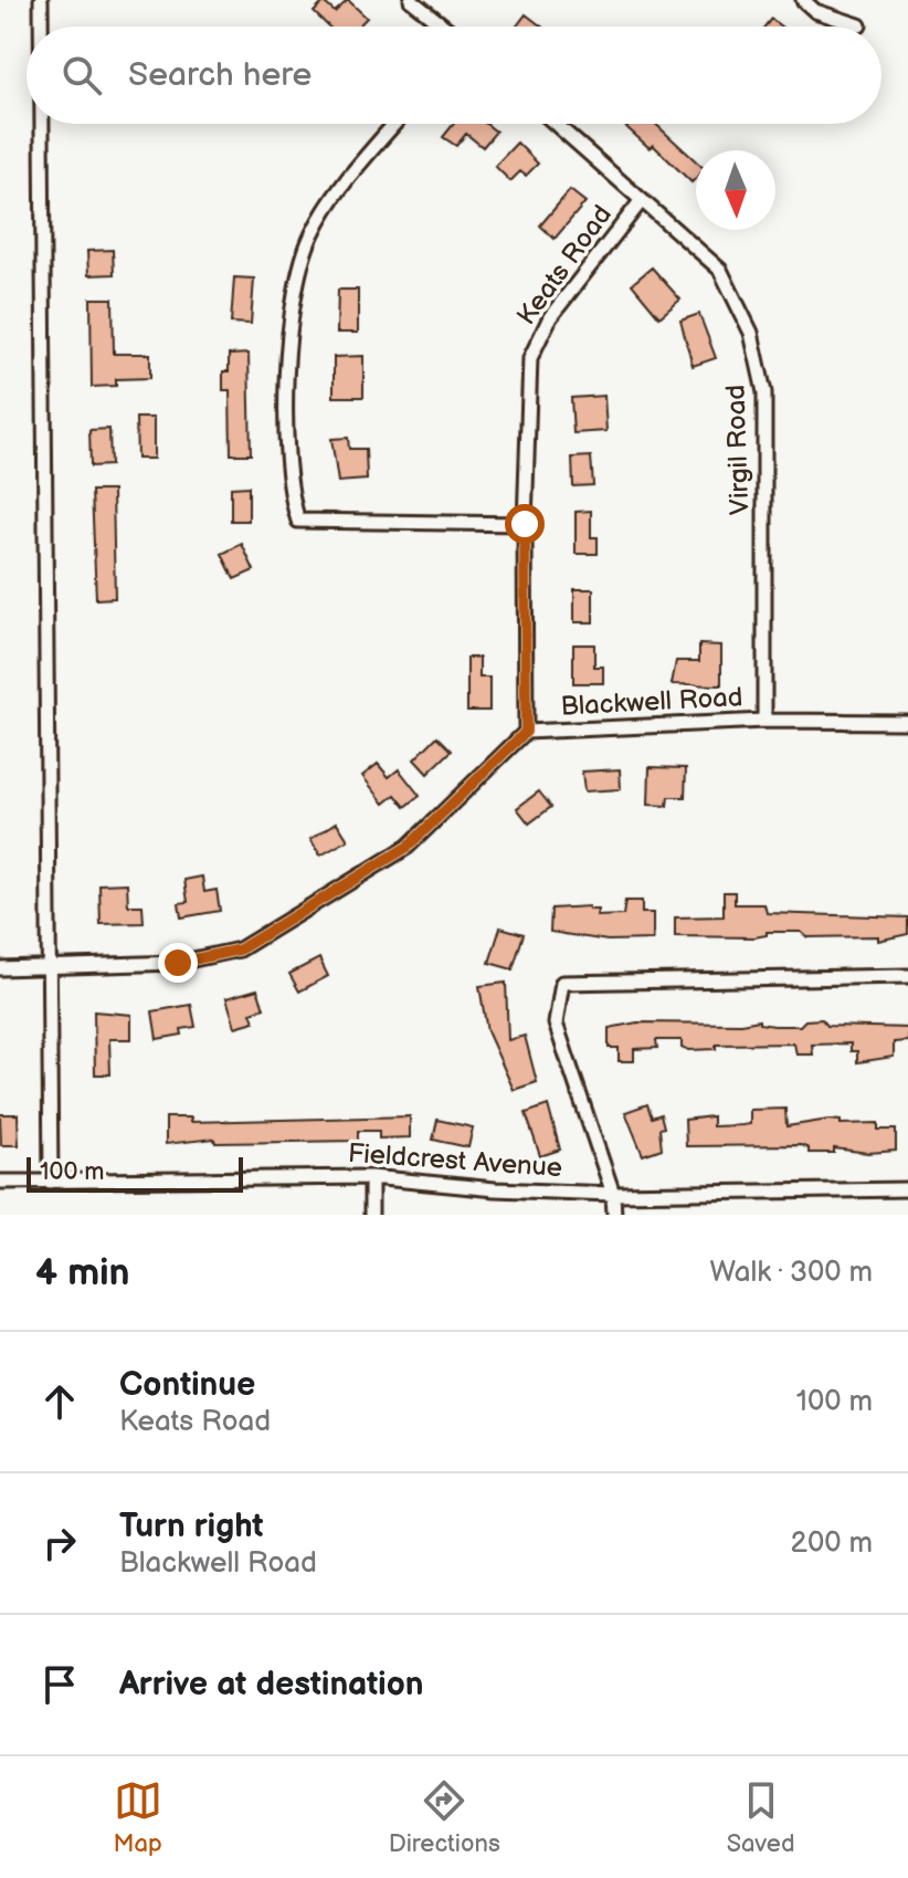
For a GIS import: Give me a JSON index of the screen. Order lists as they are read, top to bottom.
{
  "streets": {
    "street": [
      "Keats Road",
      "Virgil Road",
      "Blackwell Road",
      "Fieldcrest Avenue"
    ]
  },
  "crossings": [
    ["Keats Road", "Virgil Road"],
    ["Keats Road", "Blackwell Road"],
    ["Virgil Road", "Blackwell Road"]
  ],
  "scale_bar": "100 m",
  "north": "bottom",
  "page": {
    "search": "Search here",
    "scale": "100 m",
    "heading": ["4 min", "Walk · 300 m"],
    "list": [
      ["Continue", "Keats Road", "100 m"],
      ["Turn right", "Blackwell Road", "200 m"],
      "Arrive at destination"
    ],
    "nav": ["Map", "Directions", "Saved"]
  }
}
